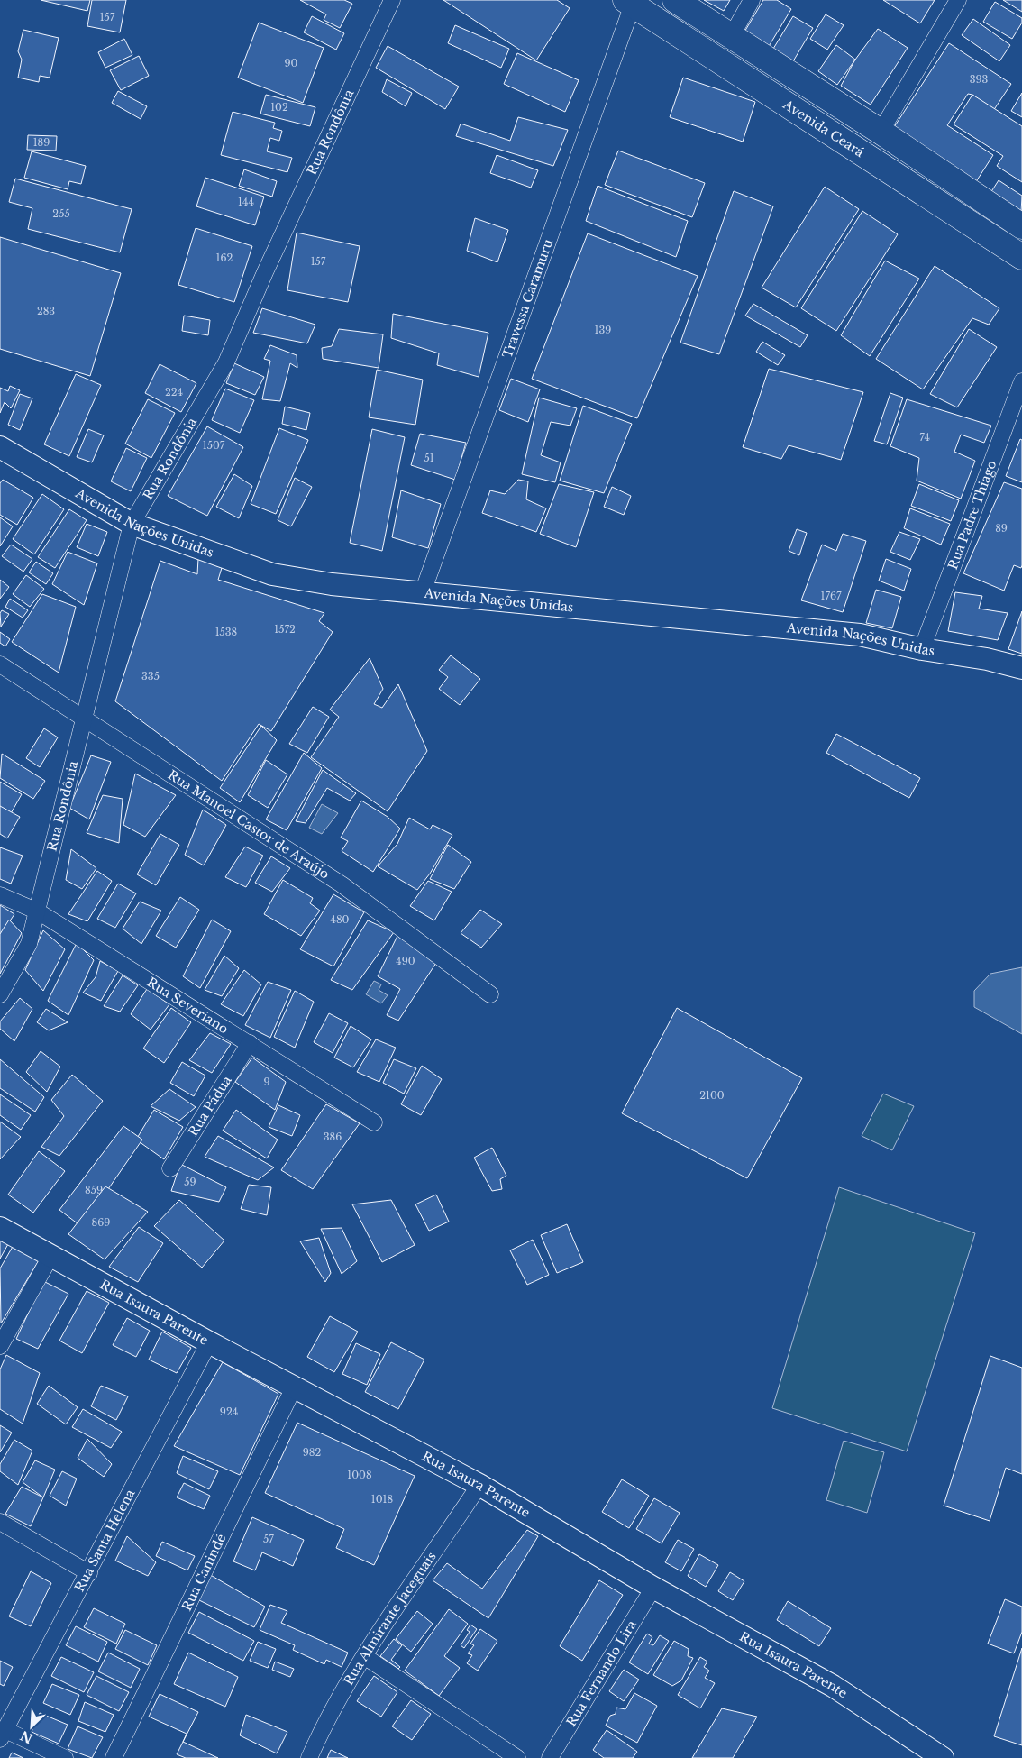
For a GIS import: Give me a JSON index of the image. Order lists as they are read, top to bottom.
{
  "streets": {
    "main road": ["Avenida Ceará"],
    "street": [
      "Rua Rondônia",
      "Travessa Caramuru",
      "Rua Padre Thiago",
      "Avenida Nações Unidas",
      "Rua Manoel Castor de Araújo",
      "Rua Severiano",
      "Rua Pádua",
      "Rua Isaura Parente",
      "Rua Santa Helena",
      "Rua Canindé",
      "Rua Almirante Jaceguais",
      "Rua Fernando Lira"
    ]
  },
  "crossings": [
    ["Avenida Ceará", "Travessa Caramuru"],
    ["Rua Rondônia", "Avenida Nações Unidas"],
    ["Rua Rondônia", "Rua Manoel Castor de Araújo"],
    ["Rua Rondônia", "Rua Severiano"],
    ["Travessa Caramuru", "Avenida Nações Unidas"],
    ["Rua Padre Thiago", "Avenida Nações Unidas"],
    ["Rua Severiano", "Rua Pádua"],
    ["Rua Isaura Parente", "Rua Santa Helena"],
    ["Rua Isaura Parente", "Rua Canindé"],
    ["Rua Isaura Parente", "Rua Almirante Jaceguais"],
    ["Rua Isaura Parente", "Rua Fernando Lira"]
  ],
  "house_numbers": [
    "157",
    "90",
    "393",
    "102",
    "189",
    "144",
    "255",
    "162",
    "157",
    "283",
    "139",
    "224",
    "74",
    "1507",
    "51",
    "89",
    "1767",
    "1572",
    "1538",
    "335",
    "480",
    "490",
    "9",
    "2100",
    "386",
    "59",
    "859",
    "869",
    "924",
    "982",
    "1008",
    "1018",
    "57"
  ],
  "north": "bottom left"
}
